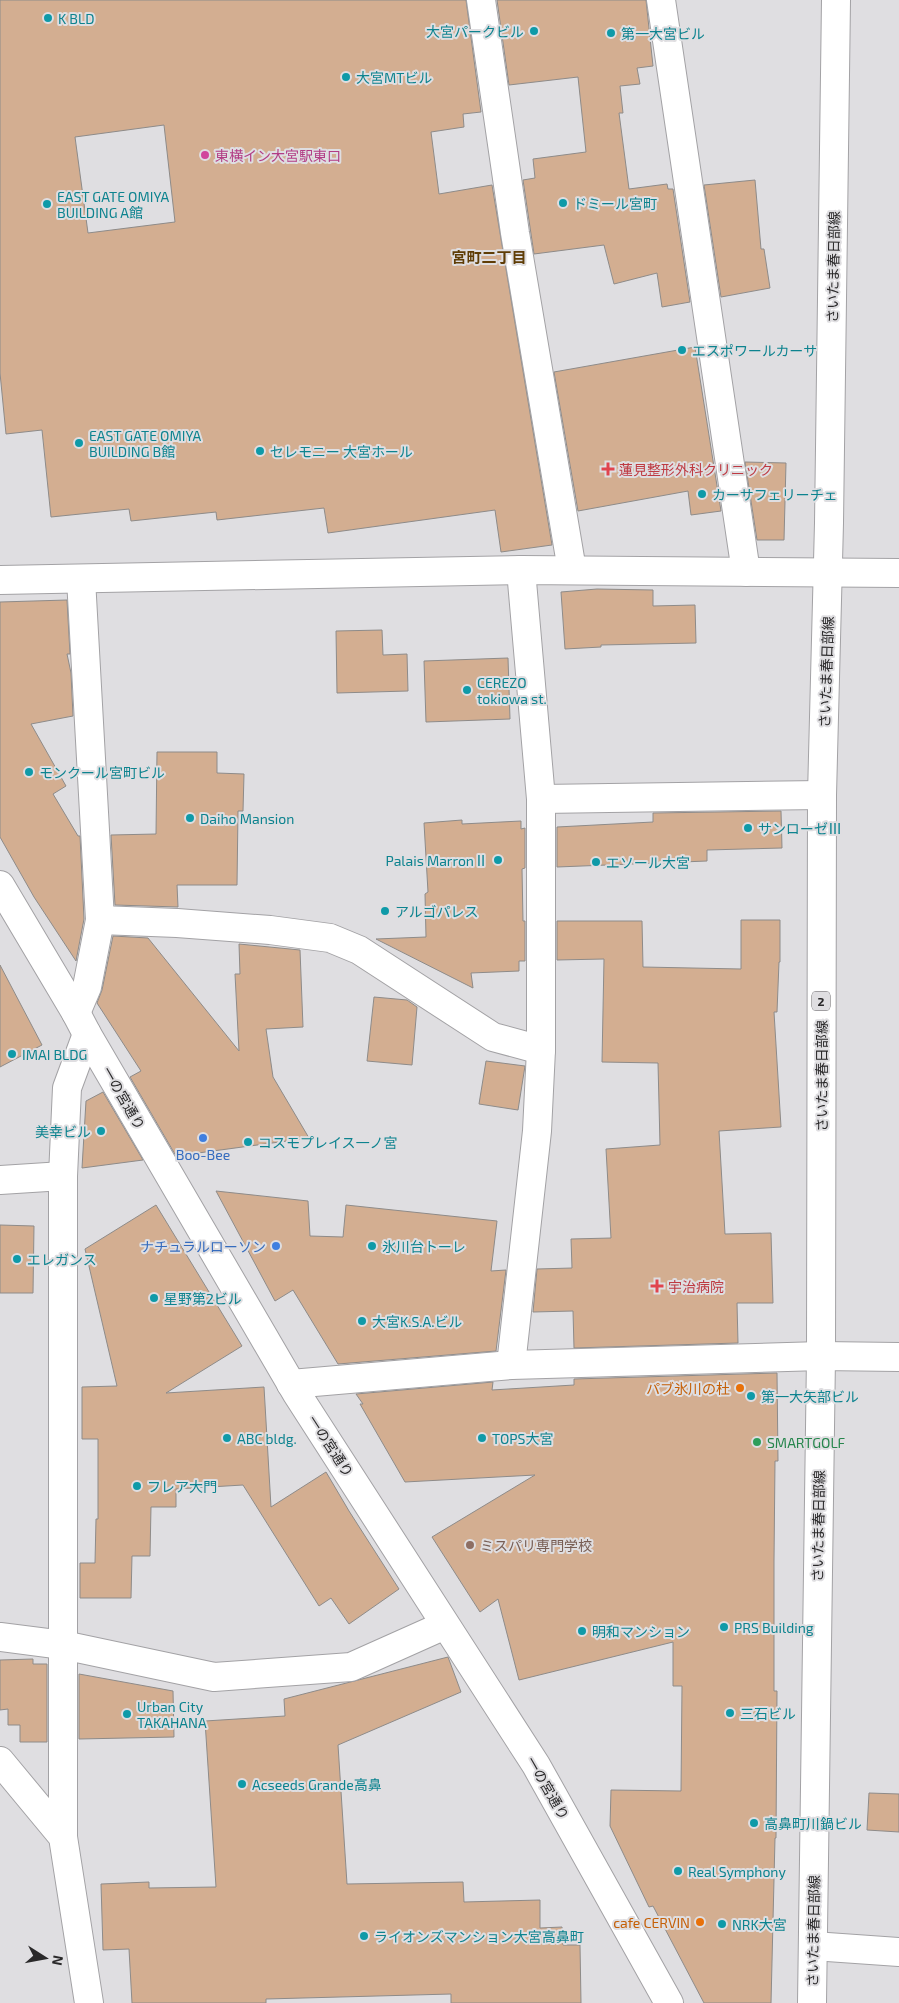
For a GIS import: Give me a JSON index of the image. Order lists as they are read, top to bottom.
{
  "streets": {
    "street": ["さいたま春日部線", "2", "一の宮通り"]
  },
  "districts": ["宮町二丁目"],
  "places": {
    "other": [
      "K BLD",
      "大宮パークビル",
      "第一大宮ビル",
      "大宮MTビル",
      "東横イン大宮駅東口",
      "ドミール宮町",
      "EAST GATE OMIYA BUILDING A館",
      "エスポワールカーサ",
      "EAST GATE OMIYA BUILDING B館",
      "セレモニー 大宮ホール",
      "カーサフェリーチェ",
      "CEREZO tokiowa st.",
      "モンクール宮町ビル",
      "Daiho Mansion",
      "サンローゼⅢ",
      "Palais MarronⅡ",
      "エソール大宮",
      "アルゴパレス",
      "IMAI BLDG",
      "美幸ビル",
      "Boo-Bee",
      "コスモプレイス一ノ宮",
      "ナチュラルローソン",
      "氷川台トーレ",
      "エレガンス",
      "星野第2ビル",
      "大宮K.S.A.ビル",
      "パブ氷川の杜",
      "第一大矢部ビル",
      "ABC bldg.",
      "TOPS大宮",
      "SMARTGOLF",
      "フレア大門",
      "ミスパリ専門学校",
      "PRS Building",
      "明和マンション",
      "三石ビル",
      "Urban City TAKAHANA",
      "Acseeds Grande高鼻",
      "高鼻町川鍋ビル",
      "Real Symphony",
      "cafe CERVIN",
      "NRK大宮",
      "ライオンズマンション大宮高鼻町"
    ],
    "health": ["蓮見整形外科クリニック", "宇治病院"]
  },
  "north": "right"
}
